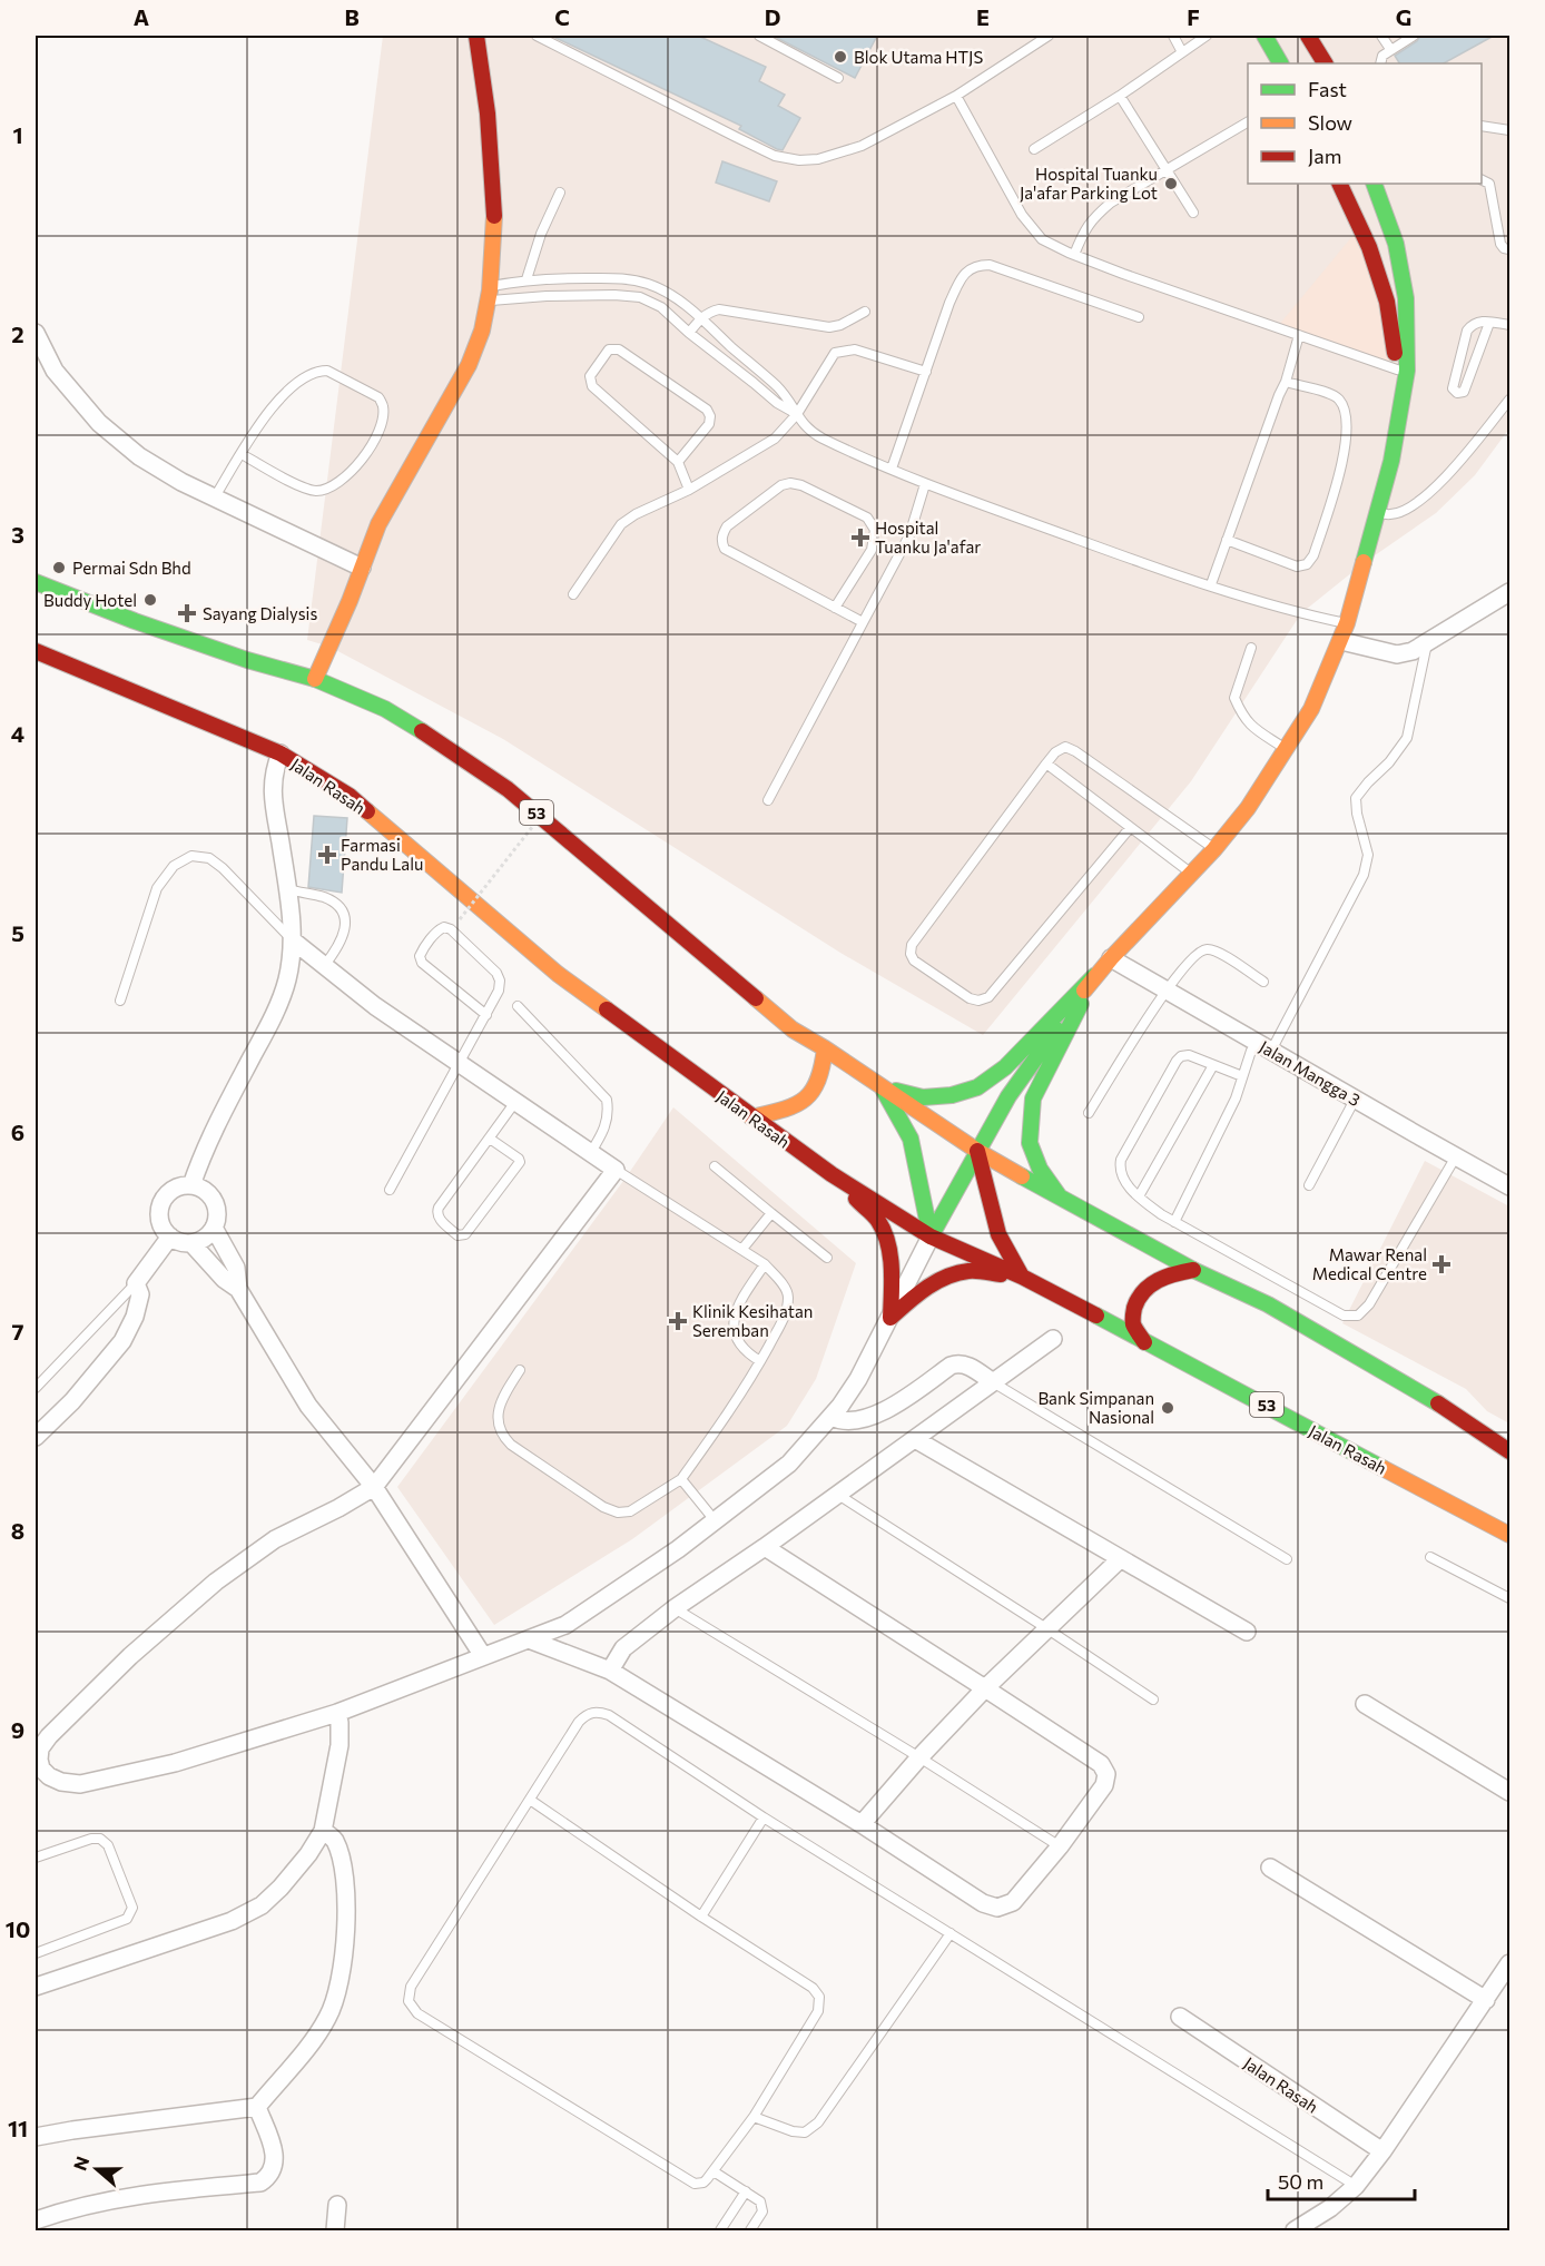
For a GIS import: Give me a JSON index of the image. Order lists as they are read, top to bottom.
{
  "streets": {
    "main road": ["Jalan Rasah", "53"],
    "street": ["Jalan Mangga 3"]
  },
  "places": {
    "other": [
      "Blok Utama HTJS",
      "Hospital Tuanku Ja'afar Parking Lot",
      "Permai Sdn Bhd",
      "Buddy Hotel",
      "Bank Simpanan Nasional"
    ],
    "health": [
      "Hospital Tuanku Ja'afar",
      "Sayang Dialysis",
      "Farmasi Pandu Lalu",
      "Mawar Renal Medical Centre",
      "Klinik Kesihatan Seremban"
    ]
  },
  "legend": ["Fast", "Slow", "Jam"],
  "scale_bar": "50 m",
  "north": "left",
  "grid": {
    "columns": [
      "A",
      "B",
      "C",
      "D",
      "E",
      "F",
      "G"
    ],
    "rows": [
      "1",
      "2",
      "3",
      "4",
      "5",
      "6",
      "7",
      "8",
      "9",
      "10",
      "11"
    ]
  }
}
